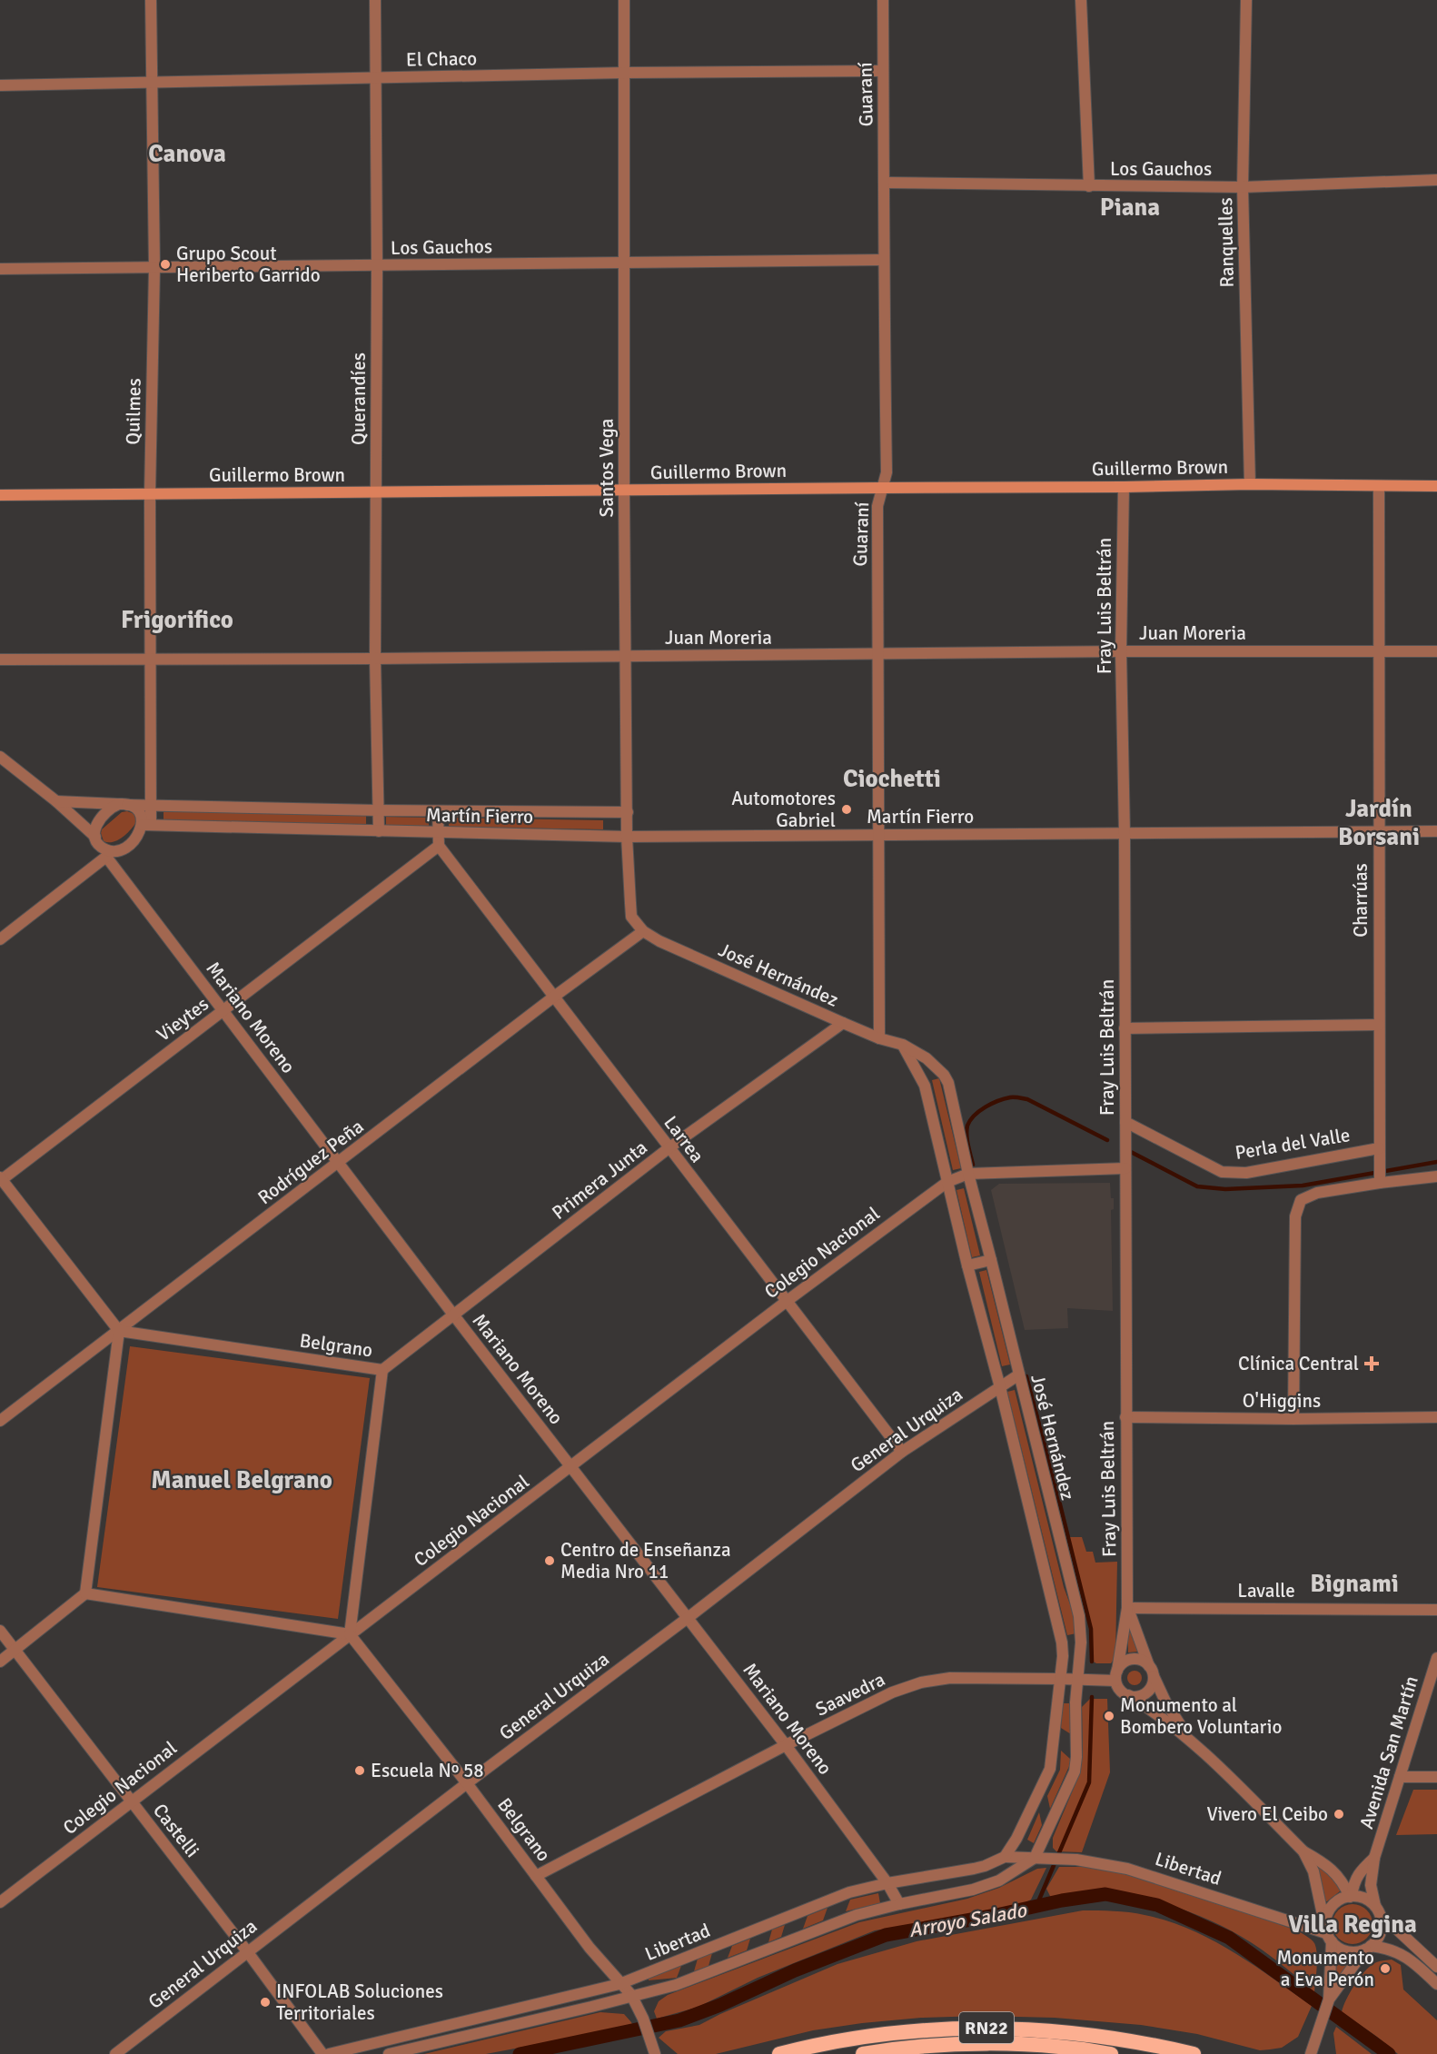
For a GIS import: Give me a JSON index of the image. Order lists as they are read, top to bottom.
{
  "streets": {
    "highway": ["RN22"],
    "main road": ["Guillermo Brown"],
    "street": [
      "El Chaco",
      "Guaraní",
      "Los Gauchos",
      "Ranquelles",
      "Querandíes",
      "Quilmes",
      "Santos Vega",
      "Fray Luis Beltrán",
      "Juan Moreria",
      "Martín Fierro",
      "Charrúas",
      "José Hernández",
      "Mariano Moreno",
      "Vieytes",
      "Larrea",
      "Perla del Valle",
      "Rodríguez Peña",
      "Primera Junta",
      "Colegio Nacional",
      "Belgrano",
      "O'Higgins",
      "General Urquiza",
      "Lavalle",
      "Saavedra",
      "Avenida San Martín",
      "Castelli",
      "Libertad"
    ]
  },
  "crossings": [
    ["El Chaco", "Guaraní"],
    ["El Chaco", "Querandíes"],
    ["El Chaco", "Quilmes"],
    ["El Chaco", "Santos Vega"],
    ["Guaraní", "Los Gauchos"],
    ["Guaraní", "Guillermo Brown"],
    ["Guaraní", "Juan Moreria"],
    ["Guaraní", "Martín Fierro"],
    ["Guaraní", "José Hernández"],
    ["Los Gauchos", "Ranquelles"],
    ["Los Gauchos", "Querandíes"],
    ["Los Gauchos", "Quilmes"],
    ["Los Gauchos", "Santos Vega"],
    ["Ranquelles", "Guillermo Brown"],
    ["Querandíes", "Guillermo Brown"],
    ["Querandíes", "Juan Moreria"],
    ["Querandíes", "Martín Fierro"],
    ["Quilmes", "Guillermo Brown"],
    ["Quilmes", "Juan Moreria"],
    ["Quilmes", "Martín Fierro"],
    ["Quilmes", "Mariano Moreno"],
    ["Santos Vega", "Guillermo Brown"],
    ["Santos Vega", "Juan Moreria"],
    ["Santos Vega", "Martín Fierro"],
    ["Santos Vega", "José Hernández"],
    ["Santos Vega", "Rodríguez Peña"],
    ["Guillermo Brown", "Fray Luis Beltrán"],
    ["Guillermo Brown", "Charrúas"],
    ["Fray Luis Beltrán", "Juan Moreria"],
    ["Fray Luis Beltrán", "Martín Fierro"],
    ["Fray Luis Beltrán", "Perla del Valle"],
    ["Fray Luis Beltrán", "O'Higgins"],
    ["Fray Luis Beltrán", "Lavalle"],
    ["Fray Luis Beltrán", "Saavedra"],
    ["Fray Luis Beltrán", "Avenida San Martín"],
    ["Fray Luis Beltrán", "Libertad"],
    ["Juan Moreria", "Charrúas"],
    ["Martín Fierro", "Charrúas"],
    ["Martín Fierro", "Mariano Moreno"],
    ["Charrúas", "Perla del Valle"],
    ["José Hernández", "Rodríguez Peña"],
    ["José Hernández", "Primera Junta"],
    ["José Hernández", "Colegio Nacional"],
    ["José Hernández", "General Urquiza"],
    ["José Hernández", "Saavedra"],
    ["José Hernández", "Libertad"],
    ["Mariano Moreno", "Vieytes"],
    ["Mariano Moreno", "Rodríguez Peña"],
    ["Mariano Moreno", "Primera Junta"],
    ["Mariano Moreno", "Colegio Nacional"],
    ["Mariano Moreno", "General Urquiza"],
    ["Mariano Moreno", "Saavedra"],
    ["Mariano Moreno", "Libertad"],
    ["Vieytes", "Larrea"],
    ["Larrea", "Rodríguez Peña"],
    ["Larrea", "Primera Junta"],
    ["Larrea", "Colegio Nacional"],
    ["Larrea", "General Urquiza"],
    ["Rodríguez Peña", "Belgrano"],
    ["Primera Junta", "Belgrano"],
    ["Colegio Nacional", "Belgrano"],
    ["Colegio Nacional", "Castelli"],
    ["Belgrano", "General Urquiza"],
    ["Belgrano", "Saavedra"],
    ["Belgrano", "Libertad"],
    ["General Urquiza", "Castelli"],
    ["Avenida San Martín", "Libertad"]
  ],
  "districts": [
    "Canova",
    "Piana",
    "Frigorifico",
    "Ciochetti",
    "Jardín Borsani",
    "Manuel Belgrano",
    "Bignami",
    "Villa Regina"
  ],
  "water": ["Arroyo Salado"],
  "places": {
    "other": [
      "Grupo Scout Heriberto Garrido",
      "Automotores Gabriel",
      "Centro de Enseñanza Media Nro 11",
      "Monumento al Bombero Voluntario",
      "Escuela Nº 58",
      "Vivero El Ceibo",
      "Monumento a Eva Perón",
      "INFOLAB Soluciones Territoriales"
    ],
    "health": ["Clínica Central"]
  }
}
